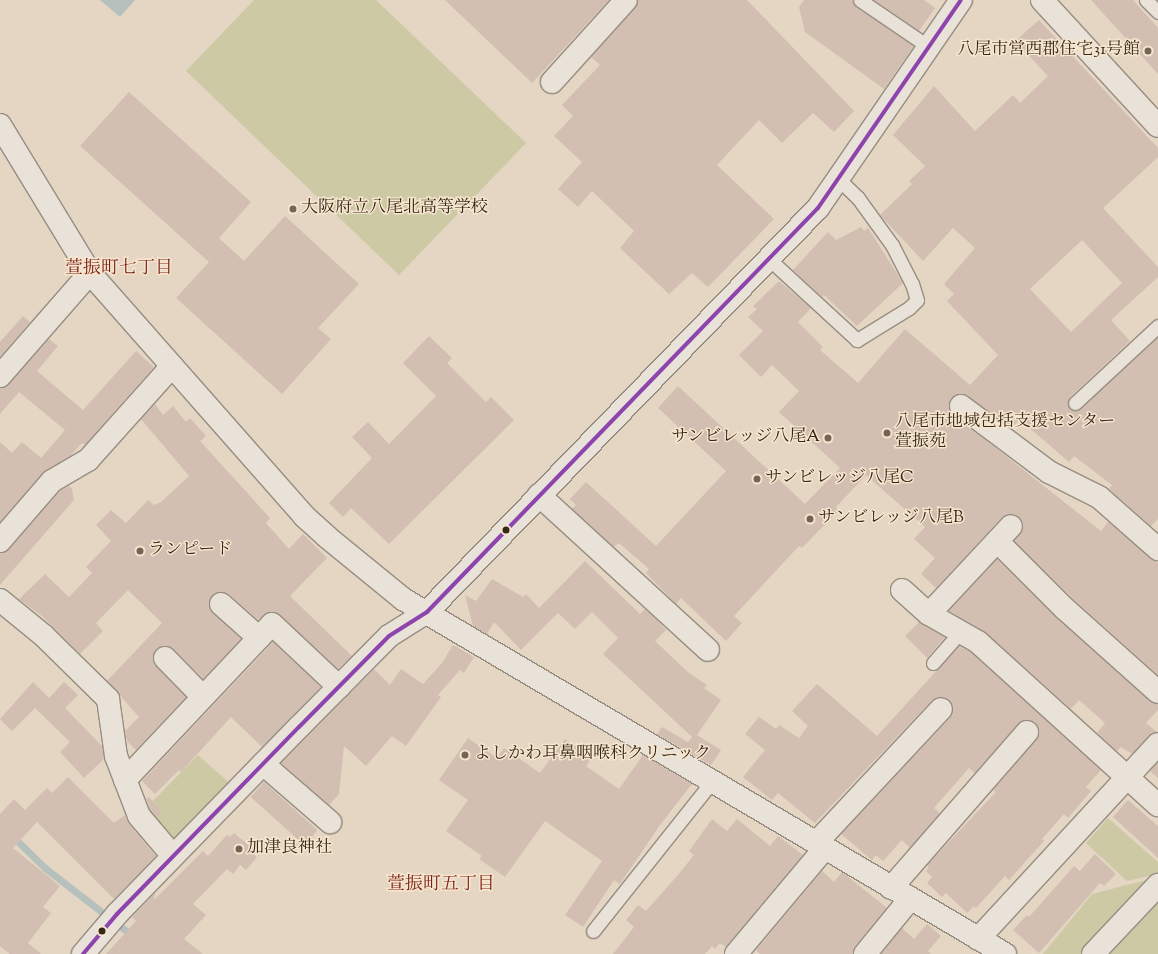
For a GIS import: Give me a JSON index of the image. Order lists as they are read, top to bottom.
{
  "districts": ["萱振町七丁目", "萱振町五丁目"],
  "places": [
    "八尾市営西郡住宅31号館",
    "大阪府立八尾北高等学校",
    "八尾市地域包括支援センター 萱振苑",
    "サンビレッジ八尾A",
    "サンビレッジ八尾C",
    "サンビレッジ八尾B",
    "ランピード",
    "よしかわ耳鼻咽喉科クリニック",
    "加津良神社"
  ]
}
